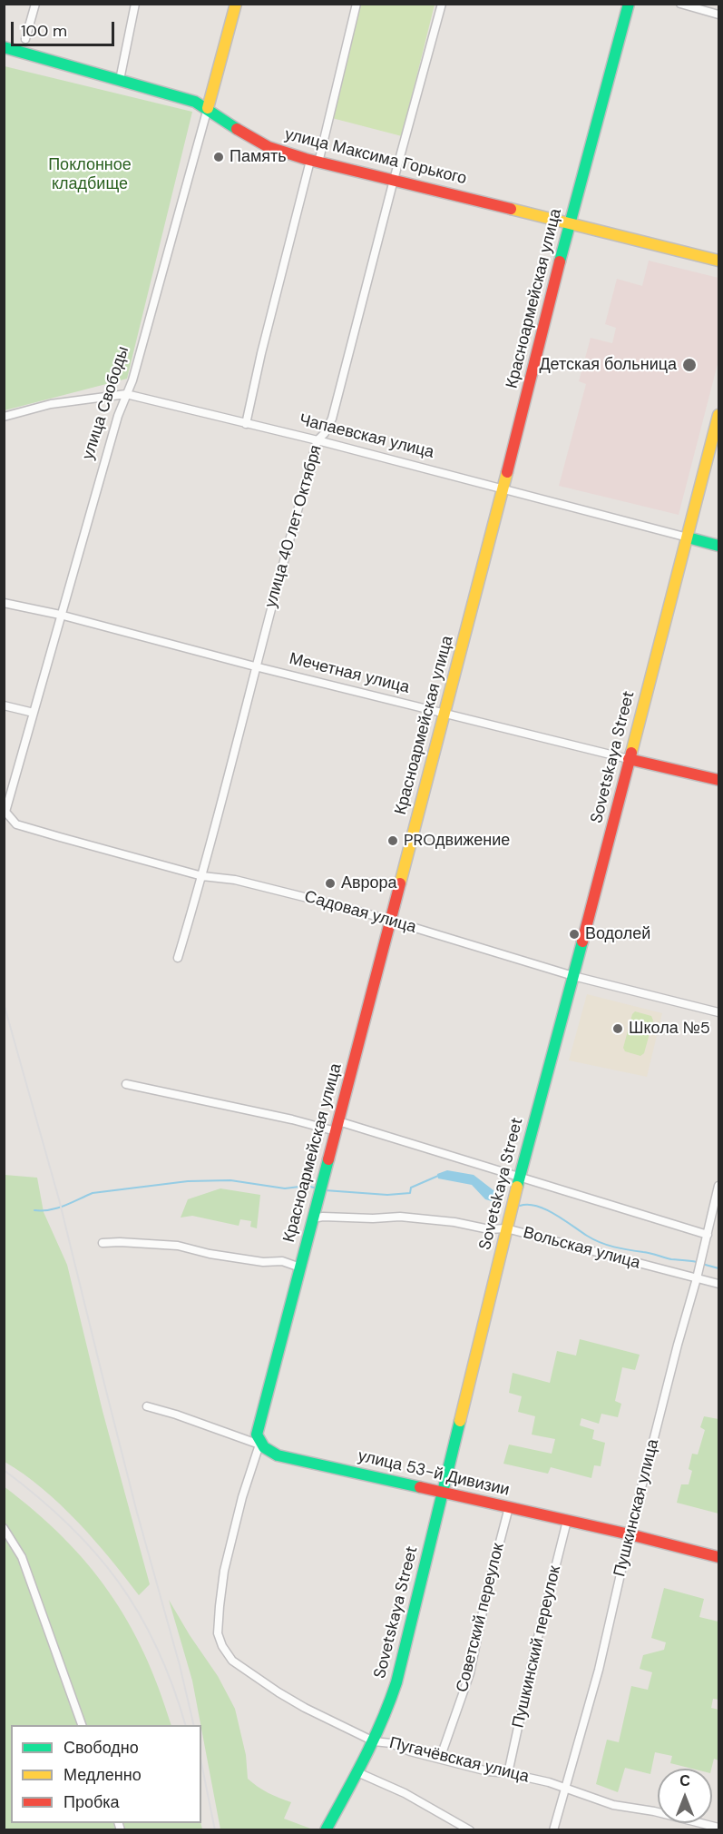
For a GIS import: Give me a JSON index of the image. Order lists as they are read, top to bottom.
{
  "streets": {
    "street": [
      "улица Максима Горького",
      "Красноармейская улица",
      "улица Свободы",
      "Чапаевская улица",
      "улица 40 лет Октября",
      "Мечетная улица",
      "Sovetskaya Street",
      "Садовая улица",
      "Вольская улица",
      "улица 53-й Дивизии",
      "Пушкинская улица",
      "Советский переулок",
      "Пушкинский переулок",
      "Пугачёвская улица"
    ]
  },
  "crossings": [
    ["улица Максима Горького", "Красноармейская улица"],
    ["улица Максима Горького", "улица Свободы"],
    ["улица Максима Горького", "улица 40 лет Октября"],
    ["Красноармейская улица", "Чапаевская улица"],
    ["Красноармейская улица", "Мечетная улица"],
    ["Красноармейская улица", "Садовая улица"],
    ["Красноармейская улица", "Вольская улица"],
    ["Красноармейская улица", "улица 53-й Дивизии"],
    ["Красноармейская улица", "Пугачёвская улица"],
    ["улица Свободы", "Чапаевская улица"],
    ["улица Свободы", "Мечетная улица"],
    ["улица Свободы", "Садовая улица"],
    ["Чапаевская улица", "улица 40 лет Октября"],
    ["Чапаевская улица", "Sovetskaya Street"],
    ["улица 40 лет Октября", "Мечетная улица"],
    ["улица 40 лет Октября", "Садовая улица"],
    ["Мечетная улица", "Sovetskaya Street"],
    ["Sovetskaya Street", "Садовая улица"],
    ["Sovetskaya Street", "Вольская улица"],
    ["Sovetskaya Street", "улица 53-й Дивизии"],
    ["Sovetskaya Street", "Пугачёвская улица"],
    ["Вольская улица", "Пушкинская улица"],
    ["улица 53-й Дивизии", "Пушкинская улица"],
    ["улица 53-й Дивизии", "Советский переулок"],
    ["улица 53-й Дивизии", "Пушкинский переулок"],
    ["Пушкинская улица", "Пугачёвская улица"],
    ["Советский переулок", "Пугачёвская улица"],
    ["Пушкинский переулок", "Пугачёвская улица"]
  ],
  "parks": ["Поклонное кладбище"],
  "places": [
    "Память",
    "Детская больница",
    "PROдвижение",
    "Аврора",
    "Водолей",
    "Школа №5"
  ],
  "legend": ["Свободно", "Медленно", "Пробка"],
  "scale_bar": "100 m",
  "north": "top"
}
